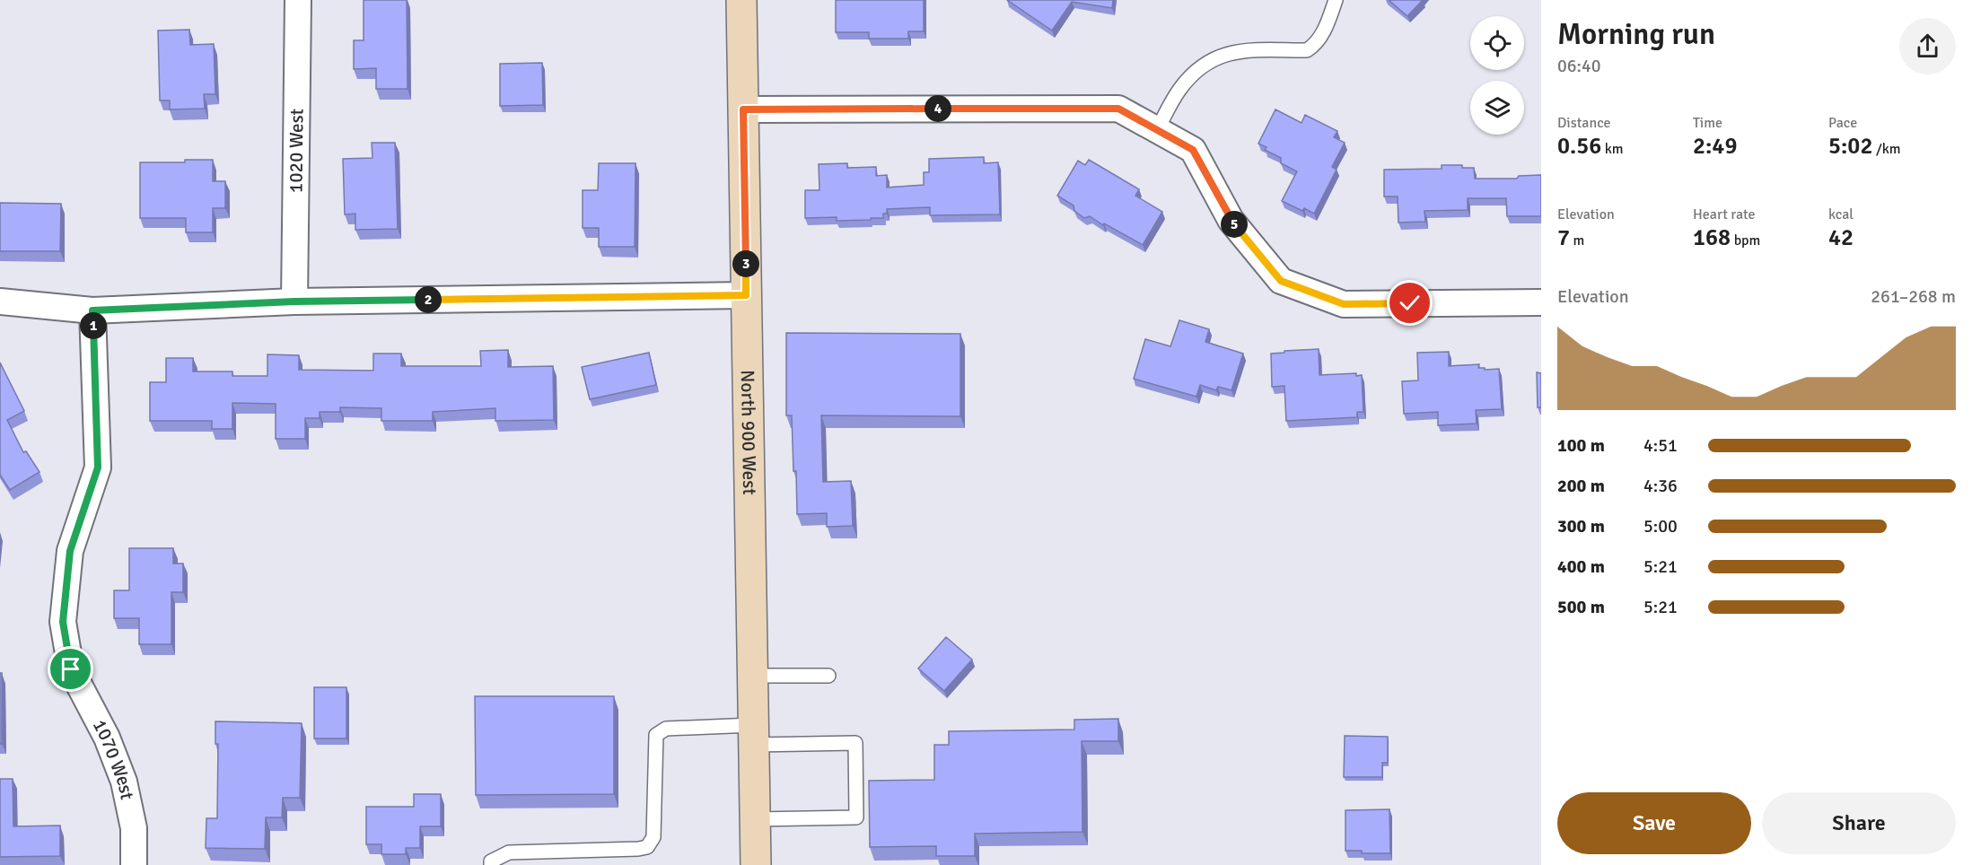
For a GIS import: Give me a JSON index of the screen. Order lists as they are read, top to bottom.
{
  "streets": {
    "street": ["1020 West", "North 900 West", "1070 West"]
  },
  "page": {
    "heading": ["Morning run", "06:40"],
    "stats": [
      ["Distance", "0.56 km"],
      ["Time", "2:49"],
      ["Pace", "5:02 /km"],
      ["Elevation", "7 m"],
      ["Heart rate", "168 bpm"],
      ["kcal", "42"]
    ],
    "pins": [
      "4",
      "5",
      "3",
      "2",
      "1"
    ],
    "chart": ["Elevation", "261–268 m"],
    "list": [
      {
        "name": "100 m",
        "note": "4:51"
      },
      {
        "name": "200 m",
        "note": "4:36"
      },
      {
        "name": "300 m",
        "note": "5:00"
      },
      {
        "name": "400 m",
        "note": "5:21"
      },
      {
        "name": "500 m",
        "note": "5:21"
      }
    ],
    "buttons": ["Save", "Share"]
  }
}
